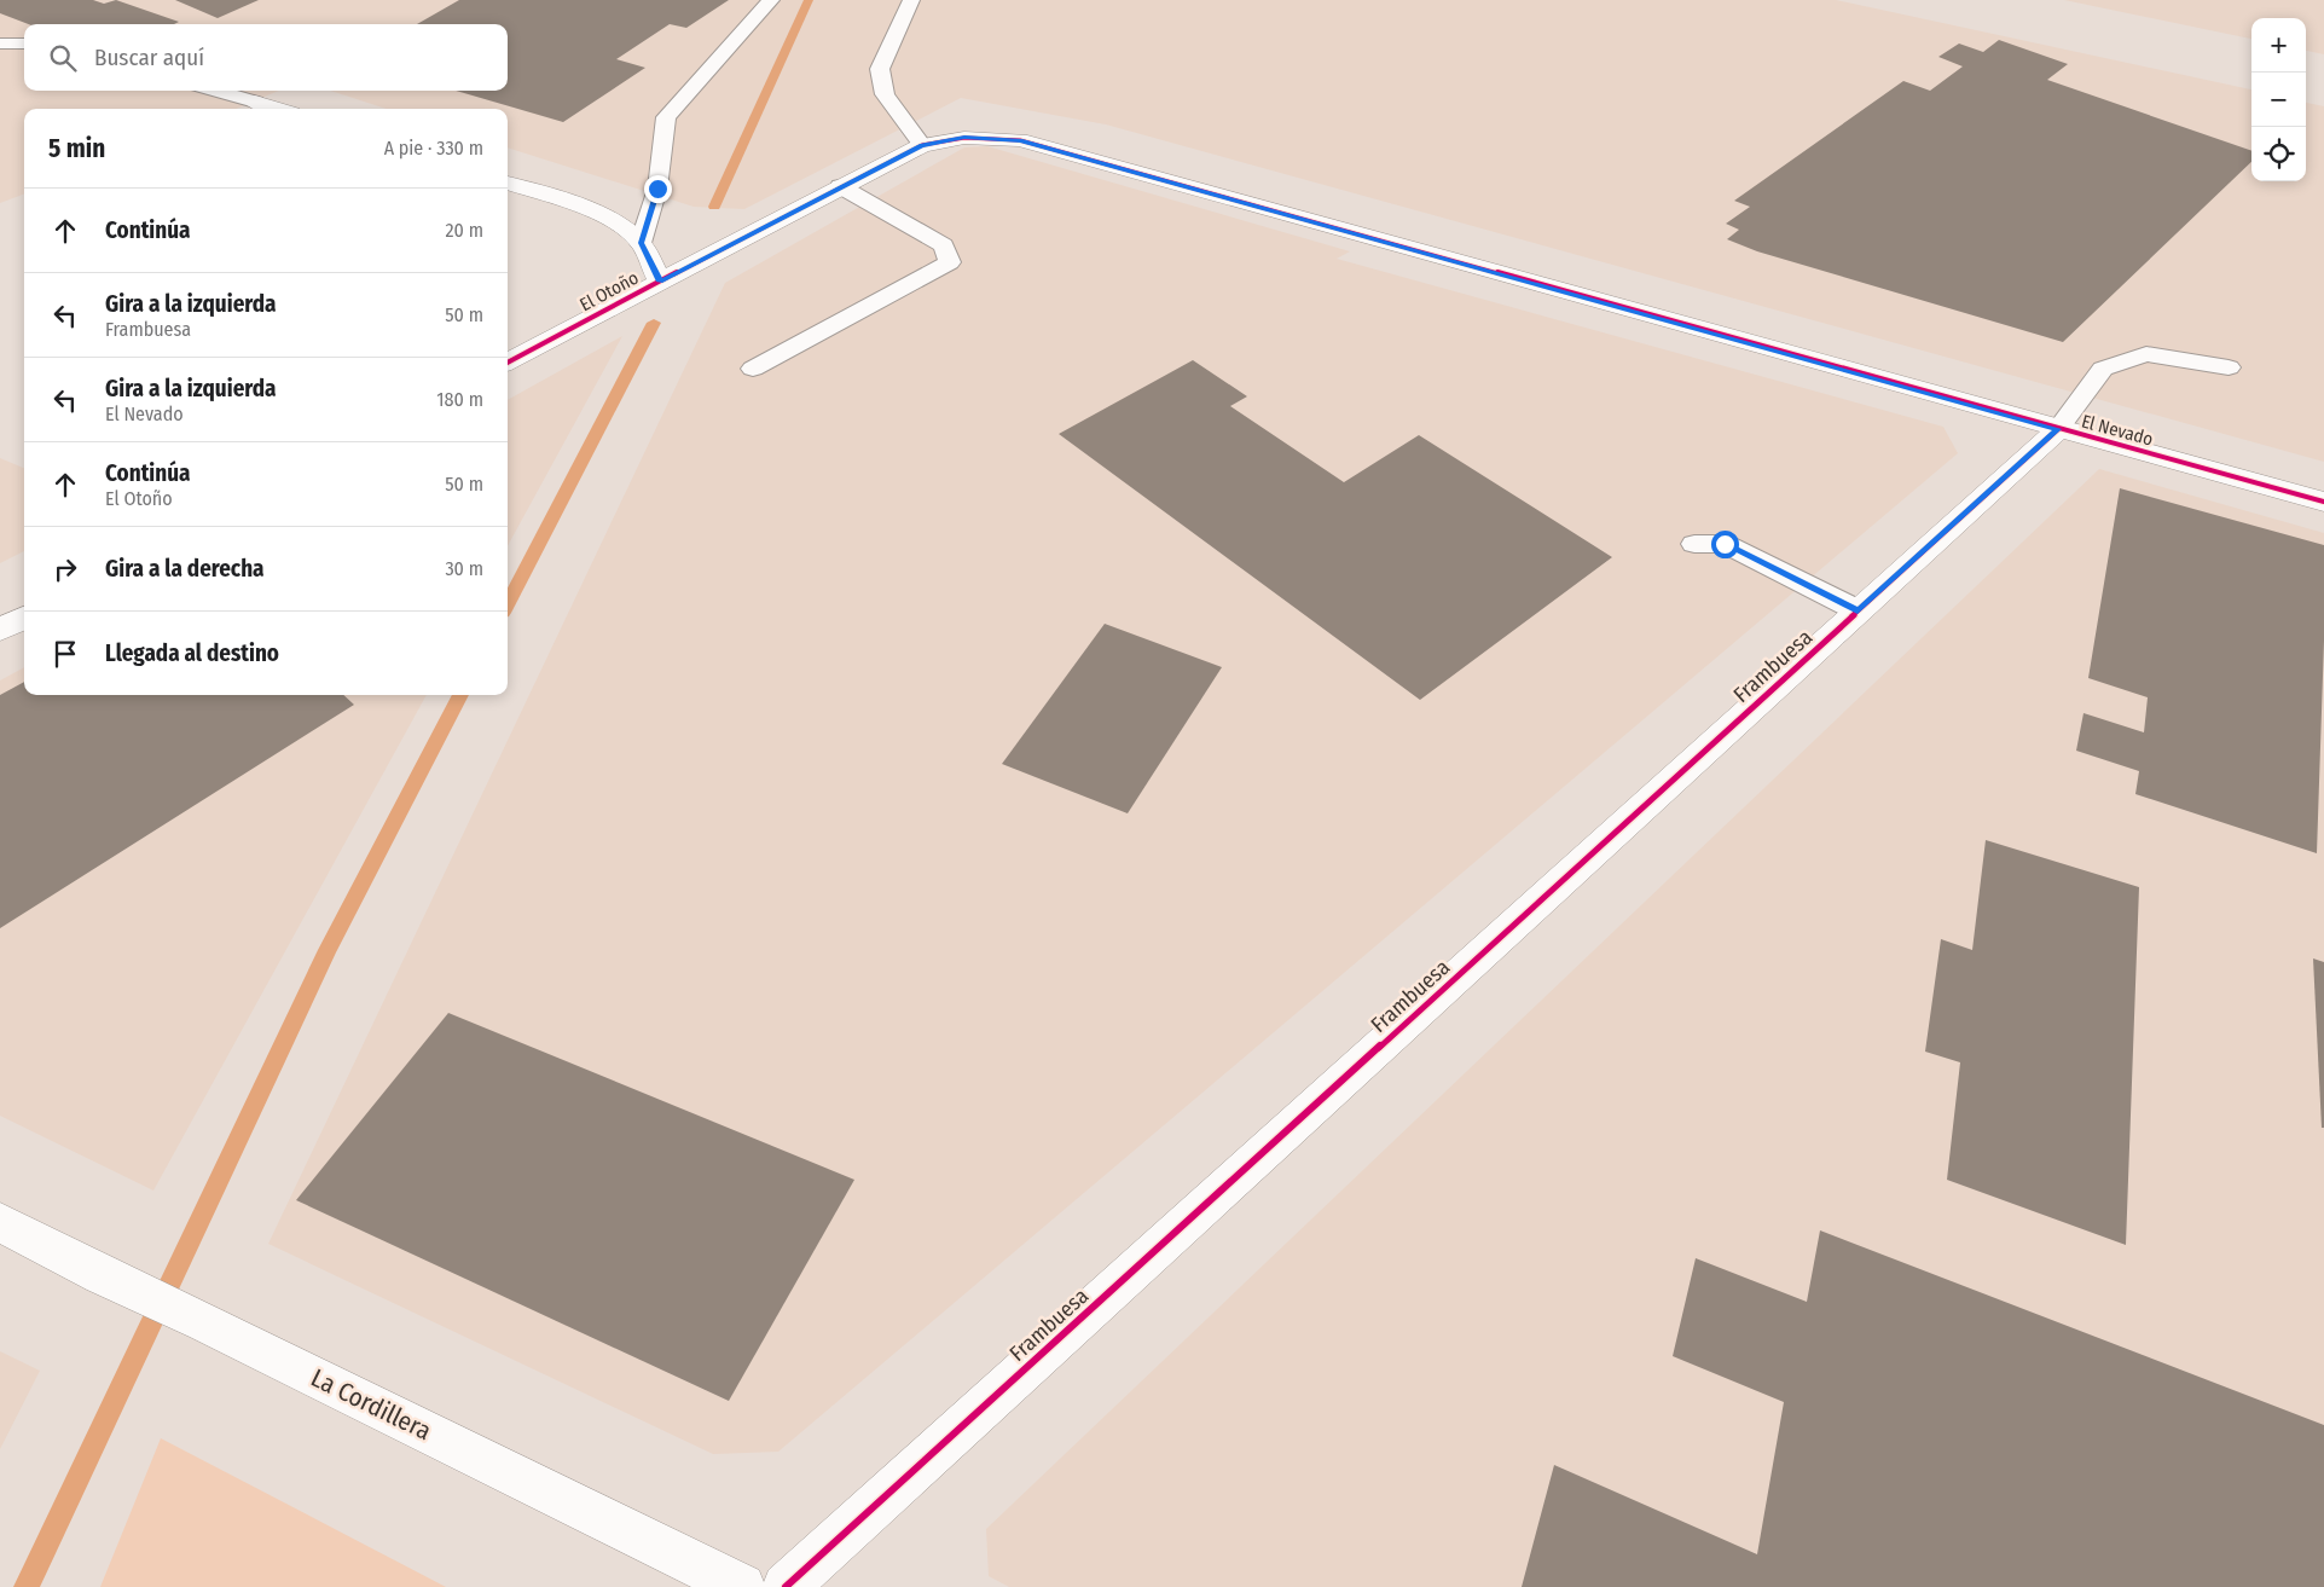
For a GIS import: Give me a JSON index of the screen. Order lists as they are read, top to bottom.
{
  "streets": {
    "street": [
      "El Otoño",
      "El Nevado",
      "Frambuesa",
      "La Cordillera"
    ]
  },
  "crossings": [
    ["El Otoño", "El Nevado"],
    ["El Nevado", "Frambuesa"]
  ],
  "page": {
    "map_buttons": ["+", "−"],
    "search": "Buscar aquí",
    "heading": ["5 min", "A pie · 330 m"],
    "list": [
      ["Continúa", "20 m"],
      ["Gira a la izquierda", "Frambuesa", "50 m"],
      ["Gira a la izquierda", "El Nevado", "180 m"],
      ["Continúa", "El Otoño", "50 m"],
      ["Gira a la derecha", "30 m"],
      "Llegada al destino"
    ]
  }
}
